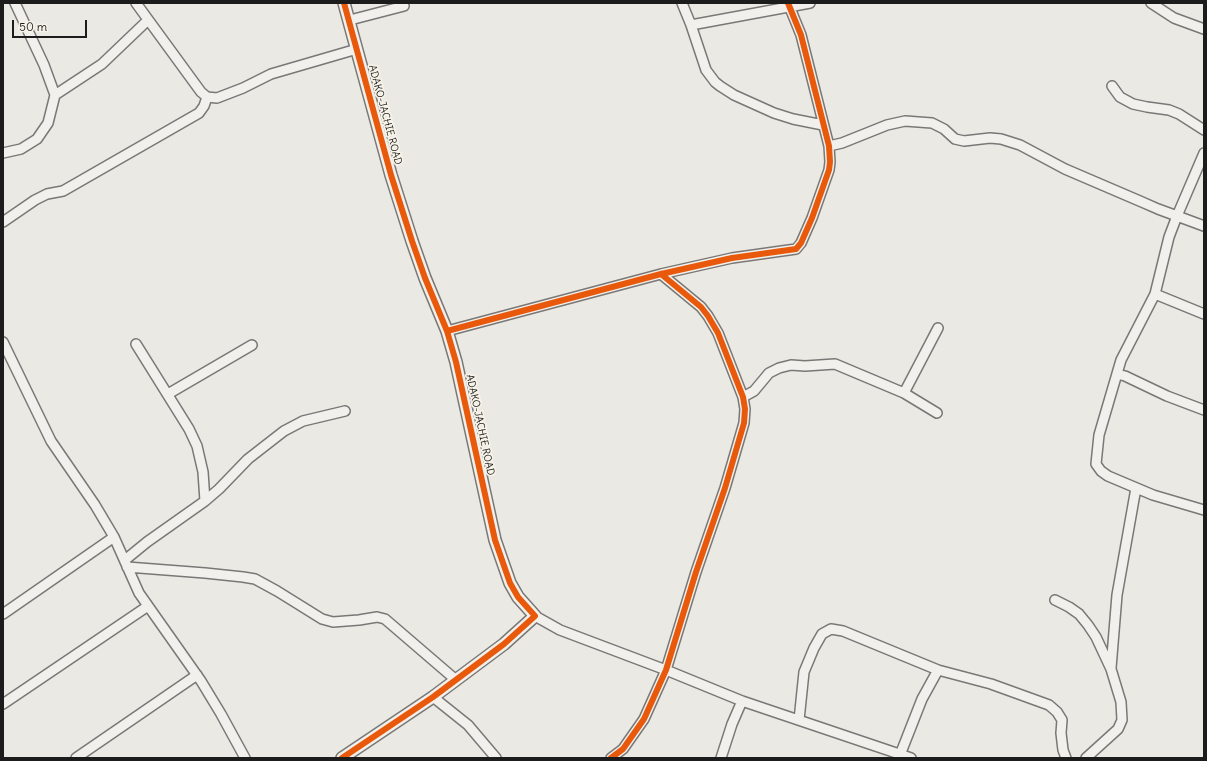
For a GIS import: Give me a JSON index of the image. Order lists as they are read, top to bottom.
{
  "streets": {
    "street": ["ADAKO-JACHIE ROAD"]
  },
  "scale_bar": "50 m"
}
